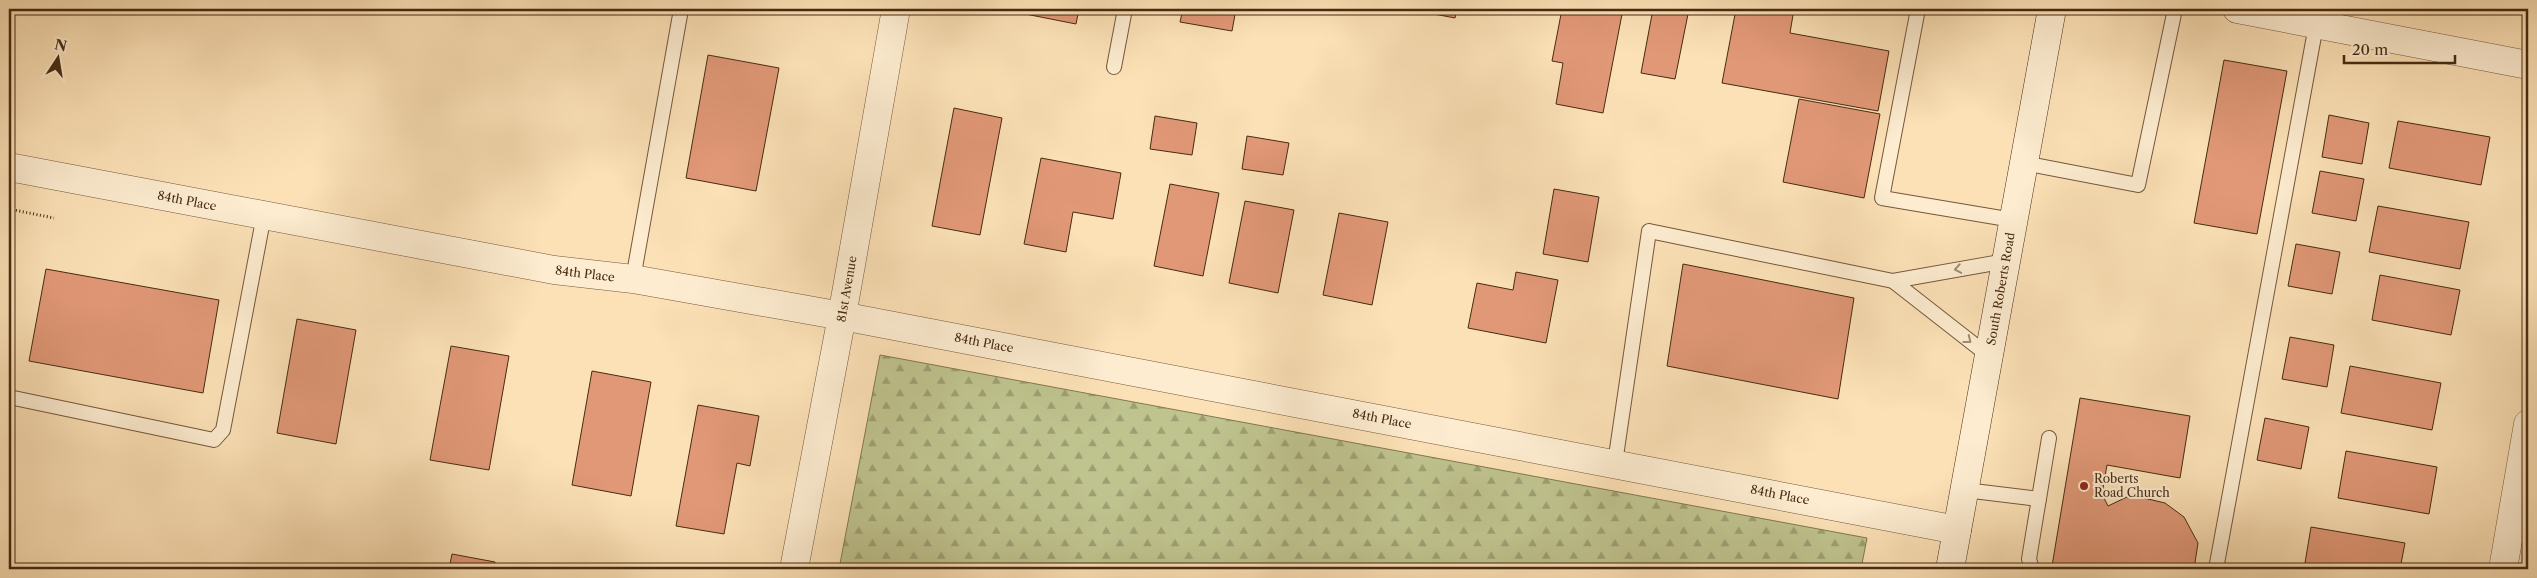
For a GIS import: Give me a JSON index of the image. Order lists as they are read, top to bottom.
{
  "streets": {
    "street": ["84th Place", "81st Avenue", "South Roberts Road"]
  },
  "crossings": [
    ["84th Place", "81st Avenue"],
    ["84th Place", "South Roberts Road"]
  ],
  "places": ["Roberts Road Church"],
  "scale_bar": "20 m",
  "north": "top"
}
